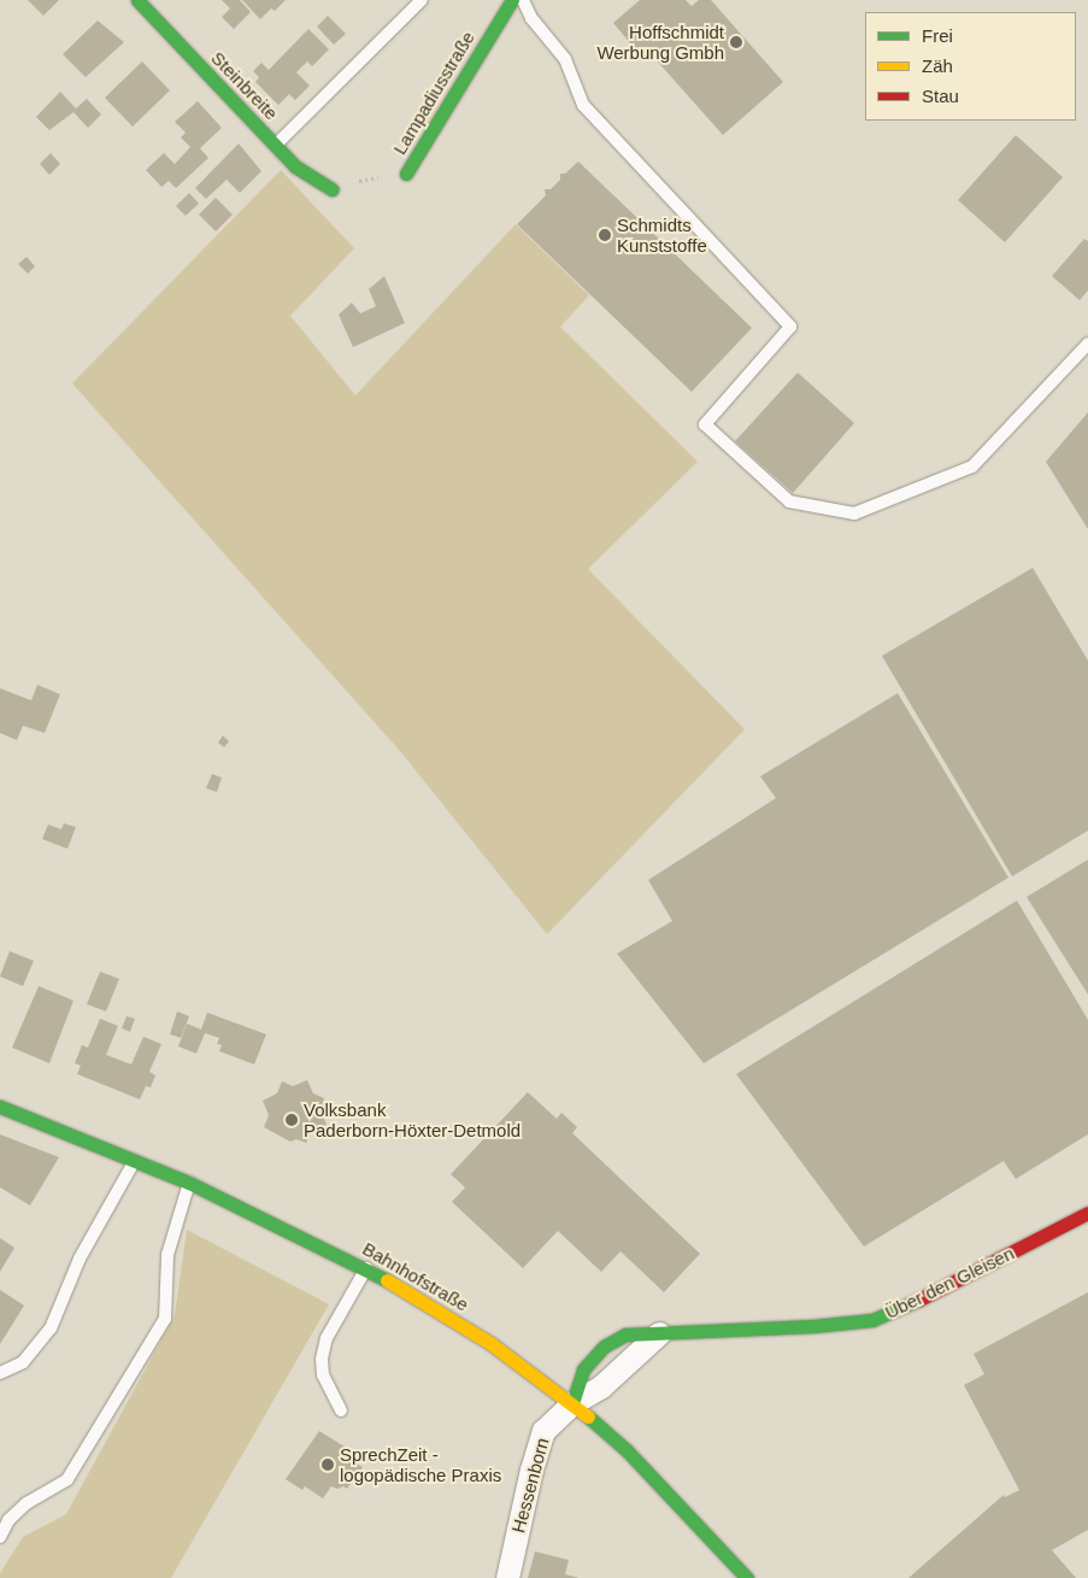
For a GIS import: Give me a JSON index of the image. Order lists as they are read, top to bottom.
{
  "streets": {
    "street": [
      "Steinbreite",
      "Lampadiusstraße",
      "Bahnhofstraße",
      "Über den Gleisen",
      "Hessenborn"
    ]
  },
  "crossings": [
    ["Bahnhofstraße", "Über den Gleisen"],
    ["Bahnhofstraße", "Hessenborn"],
    ["Über den Gleisen", "Hessenborn"]
  ],
  "places": [
    "Hoffschmidt Werbung Gmbh",
    "Schmidts Kunststoffe",
    "Volksbank Paderborn-Höxter-Detmold",
    "SprechZeit - logopädische Praxis"
  ],
  "legend": ["Frei", "Zäh", "Stau"]
}
